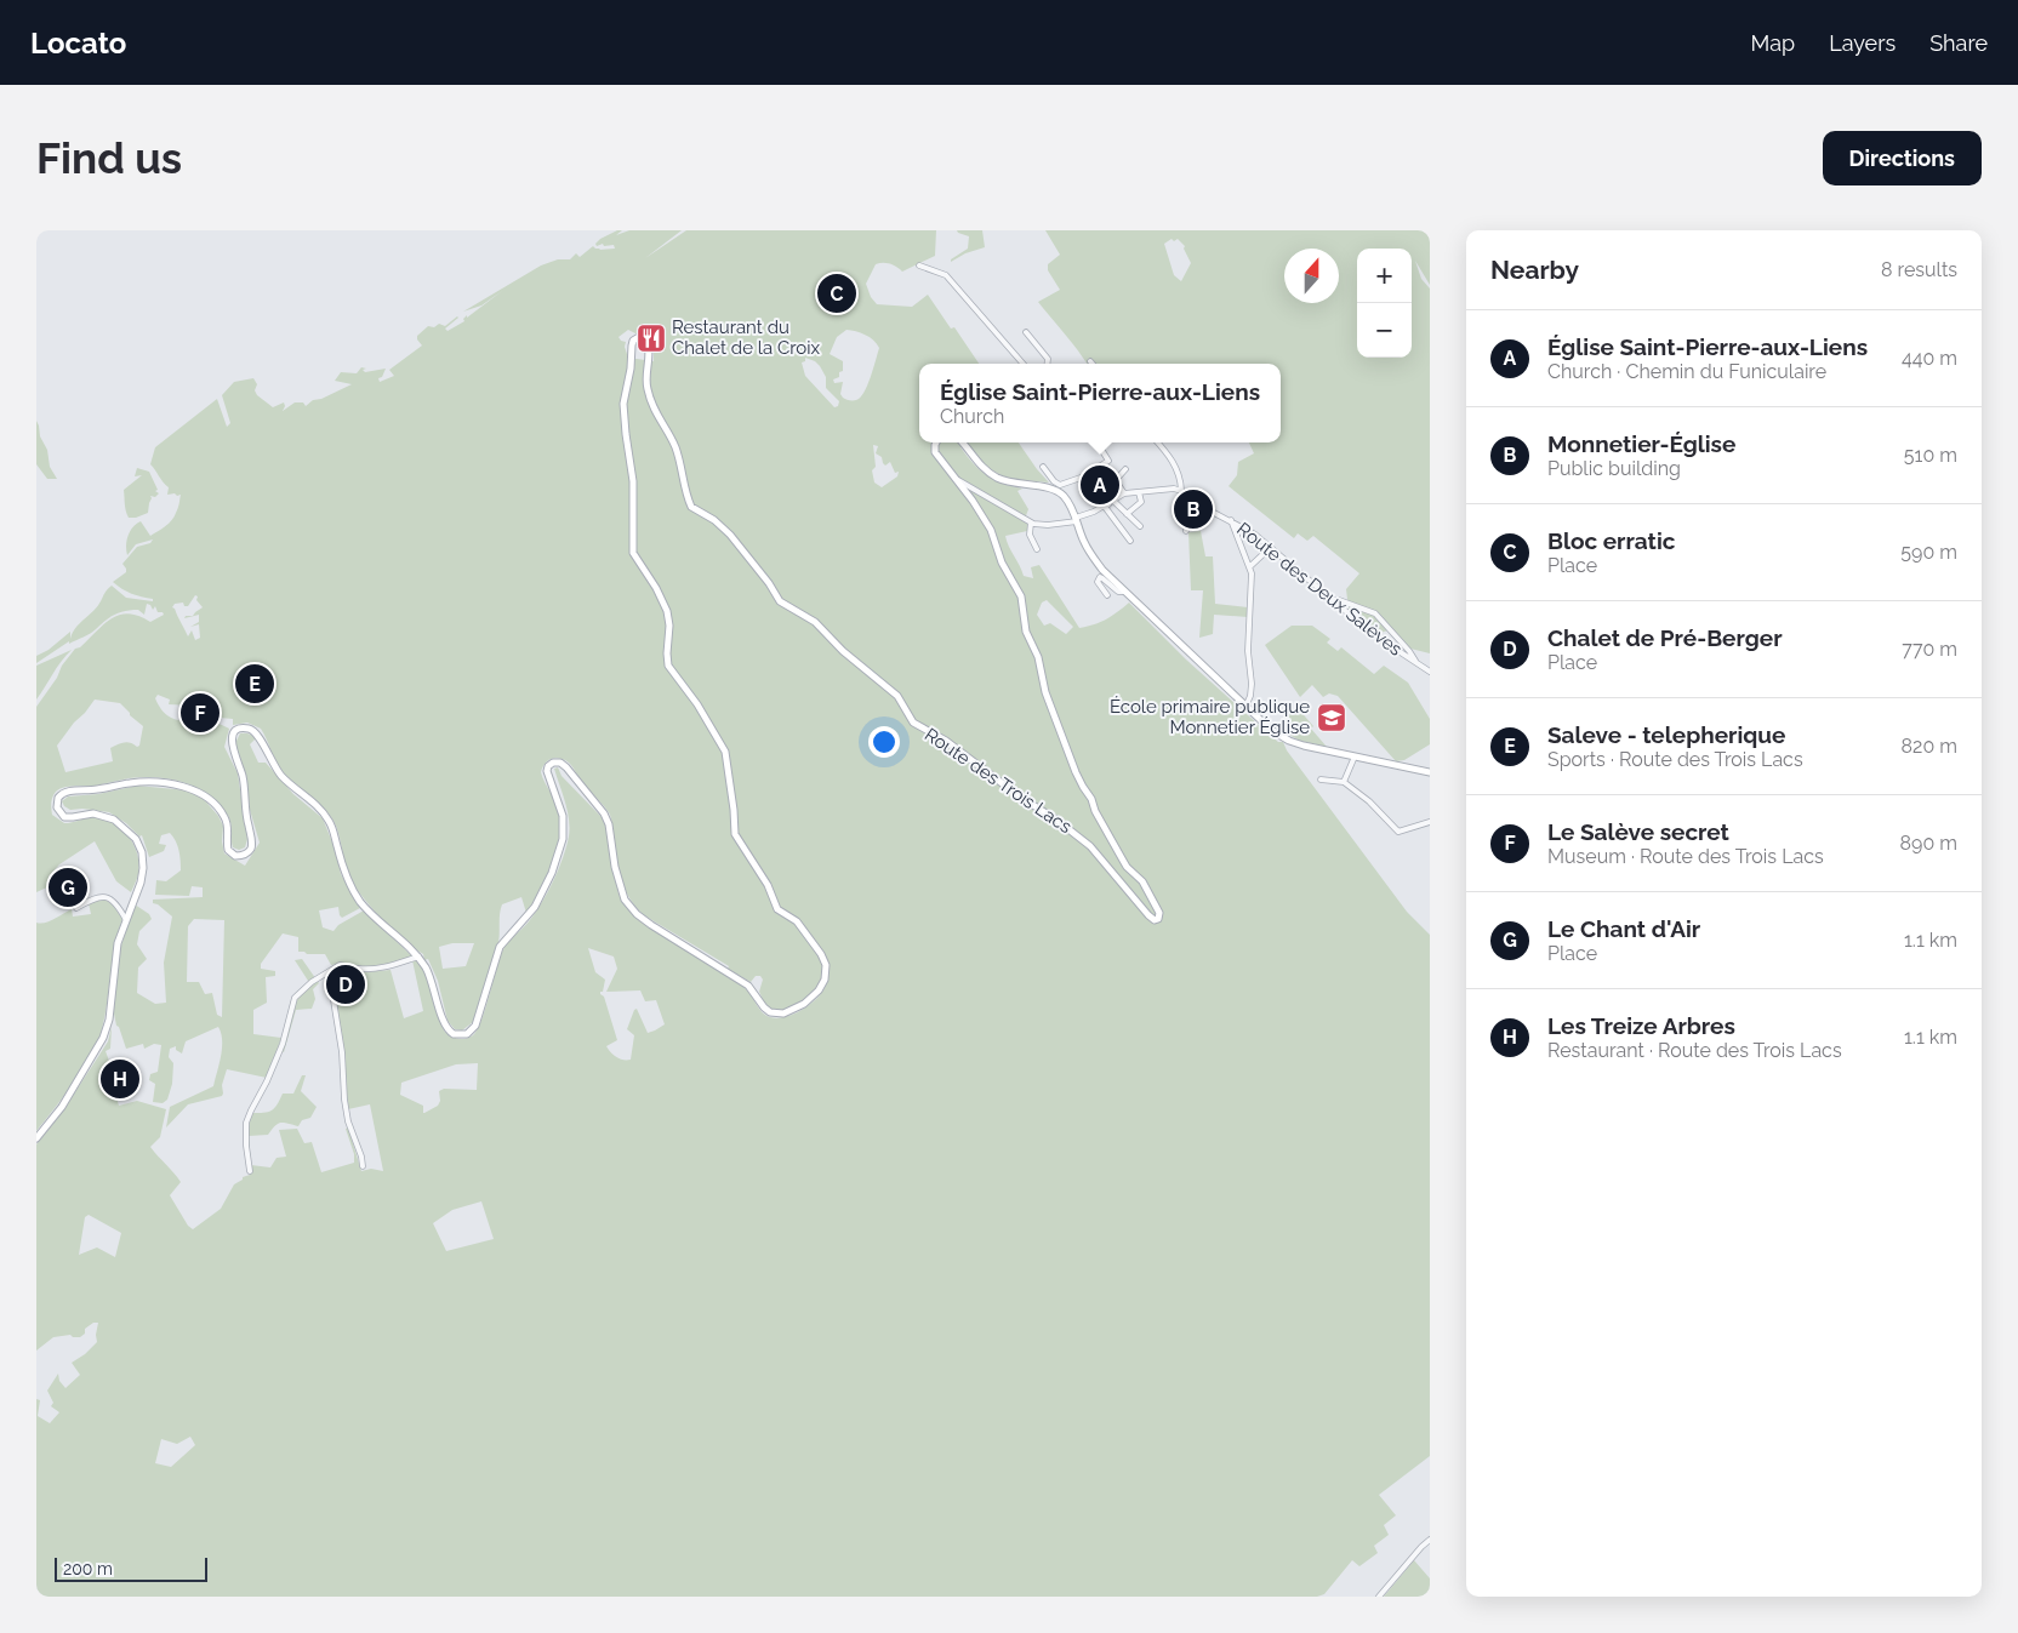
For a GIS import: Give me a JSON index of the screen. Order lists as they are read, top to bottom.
{
  "streets": {
    "street": ["Route des Deux Salèves", "Route des Trois Lacs"]
  },
  "places": {
    "restaurant": ["Restaurant du Chalet de la Croix"],
    "school or university": ["École primaire publique Monnetier Église"]
  },
  "scale_bar": "200 m",
  "north": "top",
  "page": {
    "header": "Locato",
    "nav": ["Map", "Layers", "Share"],
    "buttons": "Directions",
    "title": "Find us",
    "heading": ["Nearby", "8 results"],
    "map_buttons": ["+", "−"],
    "pins": [
      "C",
      "A",
      "B",
      "E",
      "F",
      "G",
      "D",
      "H"
    ],
    "list": [
      {
        "mark": "A",
        "name": "Église Saint-Pierre-aux-Liens",
        "note": "Church · Chemin du Funiculaire",
        "value": "440 m"
      },
      {
        "mark": "B",
        "name": "Monnetier-Église",
        "note": "Public building",
        "value": "510 m"
      },
      {
        "mark": "C",
        "name": "Bloc erratic",
        "note": "Place",
        "value": "590 m"
      },
      {
        "mark": "D",
        "name": "Chalet de Pré-Berger",
        "note": "Place",
        "value": "770 m"
      },
      {
        "mark": "E",
        "name": "Saleve - telepherique",
        "note": "Sports · Route des Trois Lacs",
        "value": "820 m"
      },
      {
        "mark": "F",
        "name": "Le Salève secret",
        "note": "Museum · Route des Trois Lacs",
        "value": "890 m"
      },
      {
        "mark": "G",
        "name": "Le Chant d'Air",
        "note": "Place",
        "value": "1.1 km"
      },
      {
        "mark": "H",
        "name": "Les Treize Arbres",
        "note": "Restaurant · Route des Trois Lacs",
        "value": "1.1 km"
      }
    ],
    "popup": ["Église Saint-Pierre-aux-Liens", "Church"],
    "scale": "200 m"
  }
}
